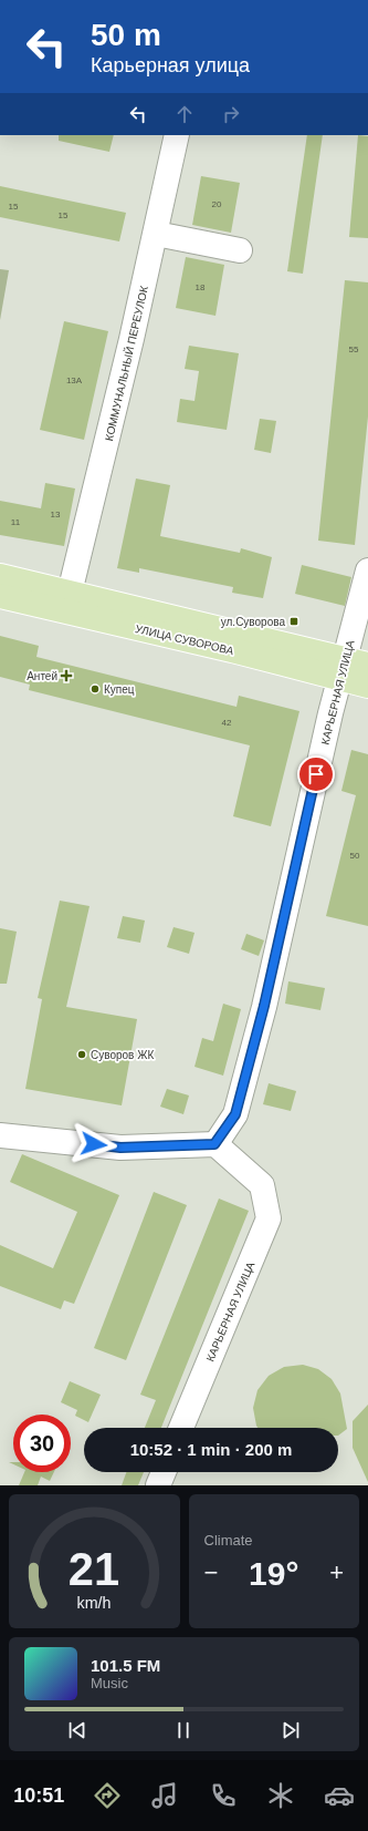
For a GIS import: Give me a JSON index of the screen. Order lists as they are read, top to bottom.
{
  "streets": {
    "main road": ["УЛИЦА СУВОРОВА"],
    "street": ["КОММУНАЛЬНЫЙ ПЕРЕУЛОК", "КАРЬЕРНАЯ УЛИЦА"]
  },
  "crossings": [
    ["КОММУНАЛЬНЫЙ ПЕРЕУЛОК", "УЛИЦА СУВОРОВА"],
    ["УЛИЦА СУВОРОВА", "КАРЬЕРНАЯ УЛИЦА"]
  ],
  "places": {
    "transit": ["ул.Суворова"],
    "health": ["Антей"],
    "other": ["Купец", "Суворов ЖК"]
  },
  "house_numbers": [
    "20",
    "15",
    "15",
    "18",
    "55",
    "13А",
    "13",
    "11",
    "42",
    "50"
  ],
  "page": {
    "turn": ["50 m", "Карьерная улица"],
    "limit": "30",
    "trip": "10:52 · 1 min · 200 m",
    "tile": "Climate",
    "heat": ["−", "19°", "+"],
    "song": ["101.5 FM", "Music"],
    "tabs": "10:51",
    "gauge": ["21", "km/h"]
  }
}
